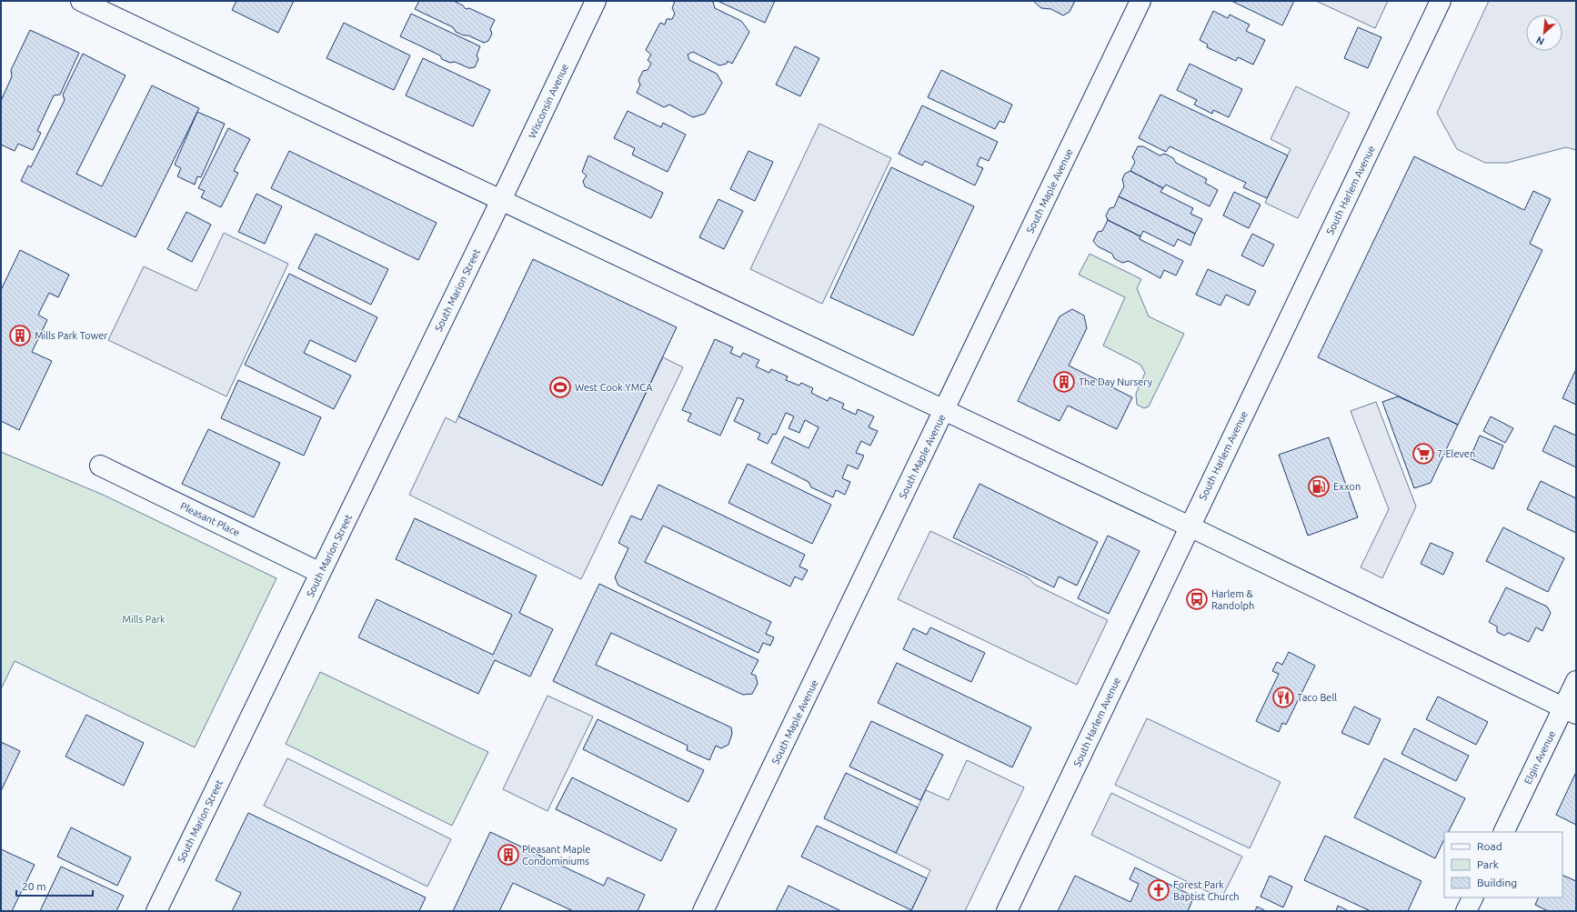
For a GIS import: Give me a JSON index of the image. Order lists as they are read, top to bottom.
{
  "streets": {
    "street": [
      "Wisconsin Avenue",
      "South Harlem Avenue",
      "South Maple Avenue",
      "South Marion Street",
      "Pleasant Place",
      "Elgin Avenue"
    ]
  },
  "crossings": [
    ["Wisconsin Avenue", "South Marion Street"],
    ["South Marion Street", "Pleasant Place"]
  ],
  "parks": ["Mills Park"],
  "places": {
    "building": ["Mills Park Tower", "The Day Nursery", "Pleasant Maple Condominiums"],
    "sports": ["West Cook YMCA"],
    "supermarket": ["7-Eleven"],
    "fuel station": ["Exxon"],
    "bus stop": ["Harlem & Randolph"],
    "restaurant": ["Taco Bell"],
    "church": ["Forest Park Baptist Church"]
  },
  "legend": ["Road", "Park", "Building"],
  "scale_bar": "20 m",
  "north": "bottom left"
}
